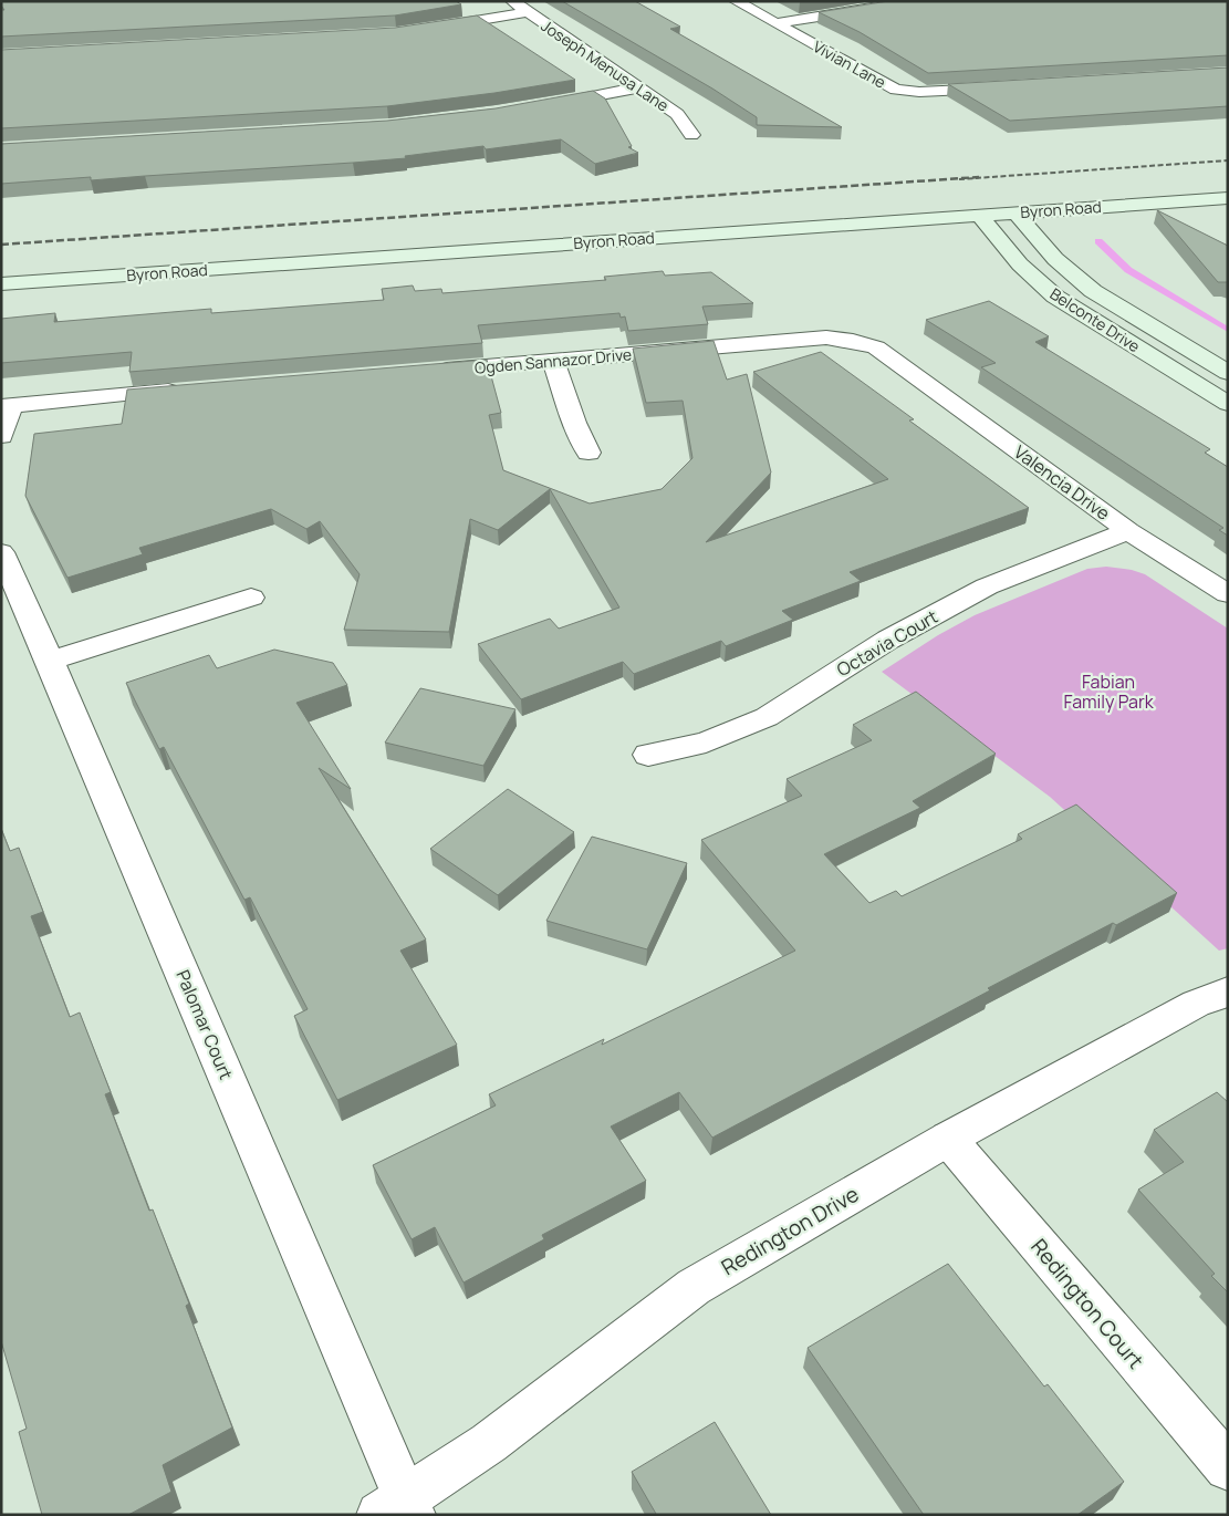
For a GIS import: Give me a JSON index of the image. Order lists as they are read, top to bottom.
{
  "streets": {
    "main road": ["Byron Road", "Belconte Drive"],
    "street": [
      "Vivian Lane",
      "Joseph Menusa Lane",
      "Ogden Sannazor Drive",
      "Valencia Drive",
      "Octavia Court",
      "Palomar Court",
      "Redington Drive",
      "Redington Court"
    ]
  },
  "crossings": [
    ["Byron Road", "Belconte Drive"],
    ["Ogden Sannazor Drive", "Valencia Drive"],
    ["Valencia Drive", "Octavia Court"],
    ["Palomar Court", "Redington Drive"],
    ["Redington Drive", "Redington Court"]
  ],
  "parks": ["Fabian Family Park"]
}
